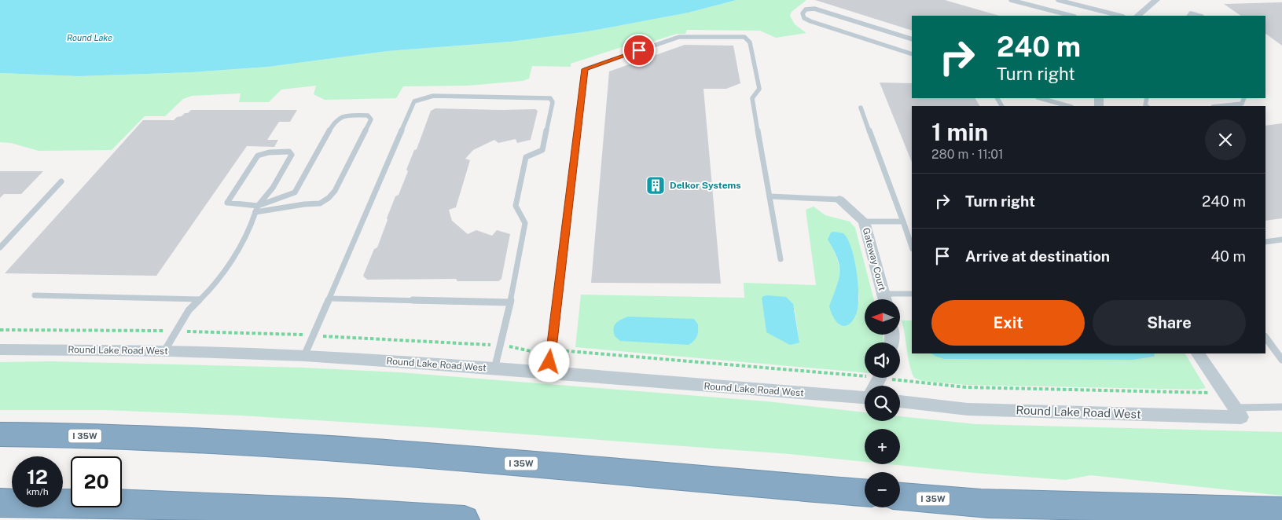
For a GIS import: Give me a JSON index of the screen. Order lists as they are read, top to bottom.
{
  "streets": {
    "highway": ["I 35W"],
    "street": ["Gateway Court", "Round Lake Road West"]
  },
  "water": ["Round Lake"],
  "places": {
    "building": ["Delkor Systems"]
  },
  "north": "left",
  "page": {
    "turn": ["240 m", "Turn right"],
    "heading": ["1 min", "280 m · 11:01"],
    "list": [
      {
        "name": "Turn right",
        "value": "240 m"
      },
      {
        "name": "Arrive at destination",
        "value": "40 m"
      }
    ],
    "buttons": ["Exit", "Share"],
    "map_buttons": ["+", "−"],
    "speed": "12 km/h",
    "limit": "20"
  }
}
